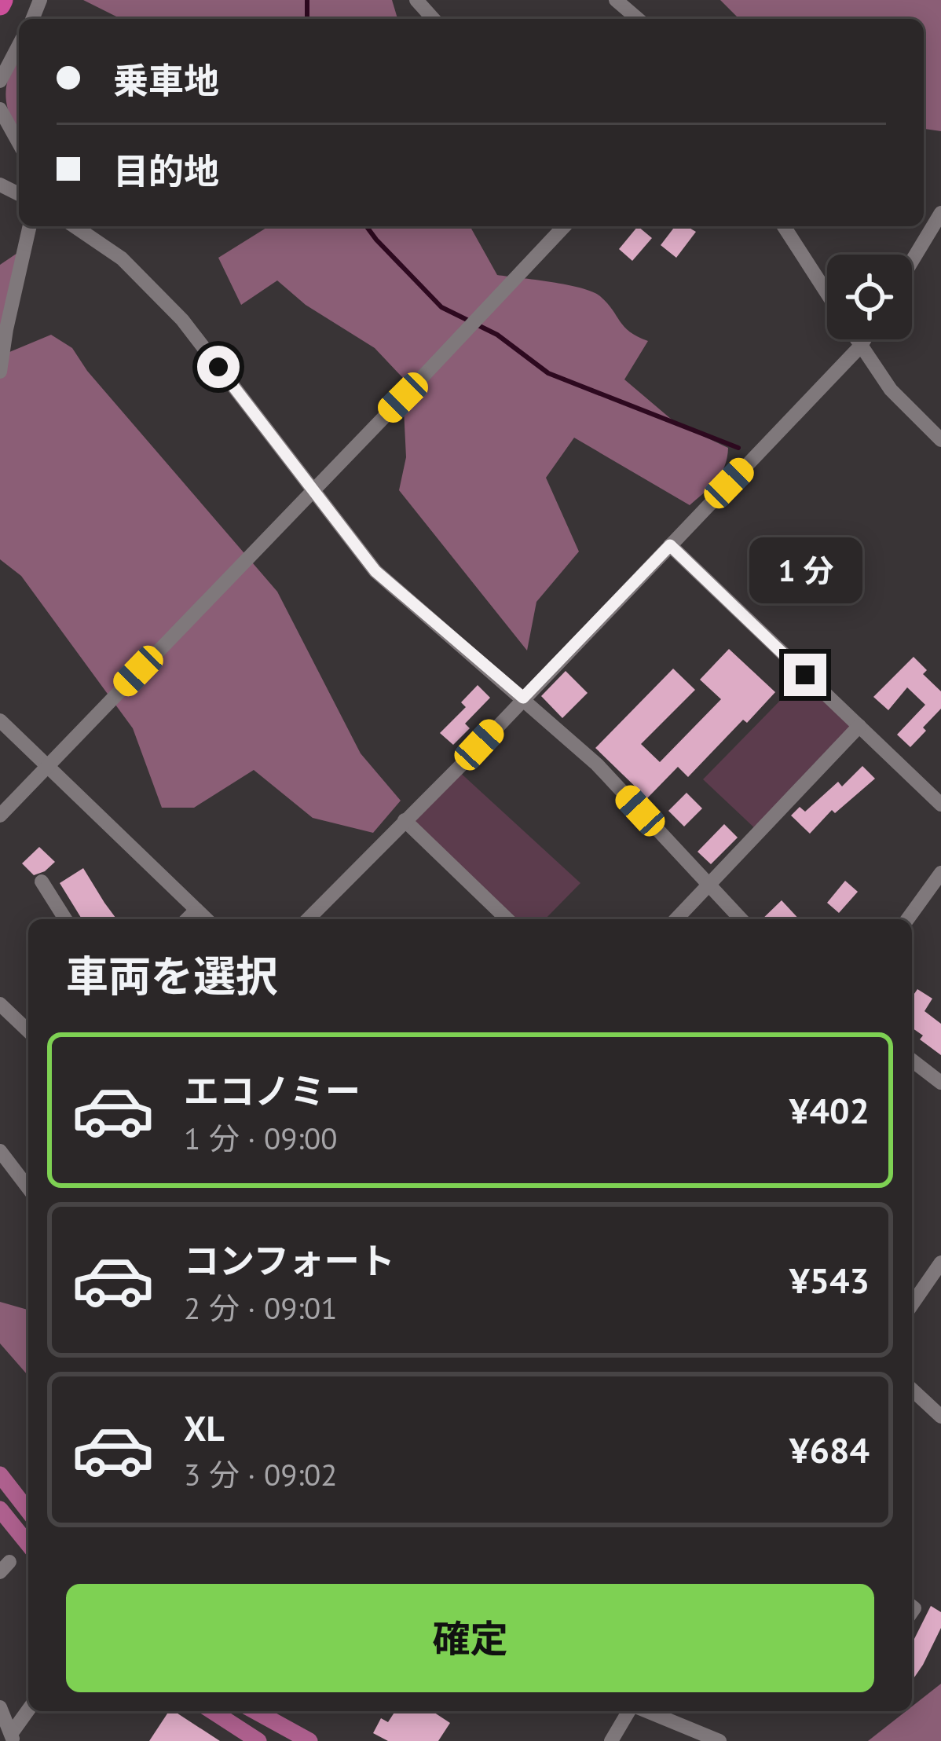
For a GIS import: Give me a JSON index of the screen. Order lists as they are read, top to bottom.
{
  "page": {
    "banner": ["乗車地", "目的地"],
    "bubble": "1 分",
    "heading": "車両を選択",
    "list": [
      {
        "name": "エコノミー",
        "note": "1 分 · 09:00",
        "value": "¥402"
      },
      {
        "name": "コンフォート",
        "note": "2 分 · 09:01",
        "value": "¥543"
      },
      {
        "name": "XL",
        "note": "3 分 · 09:02",
        "value": "¥684"
      }
    ],
    "buttons": "確定"
  }
}
